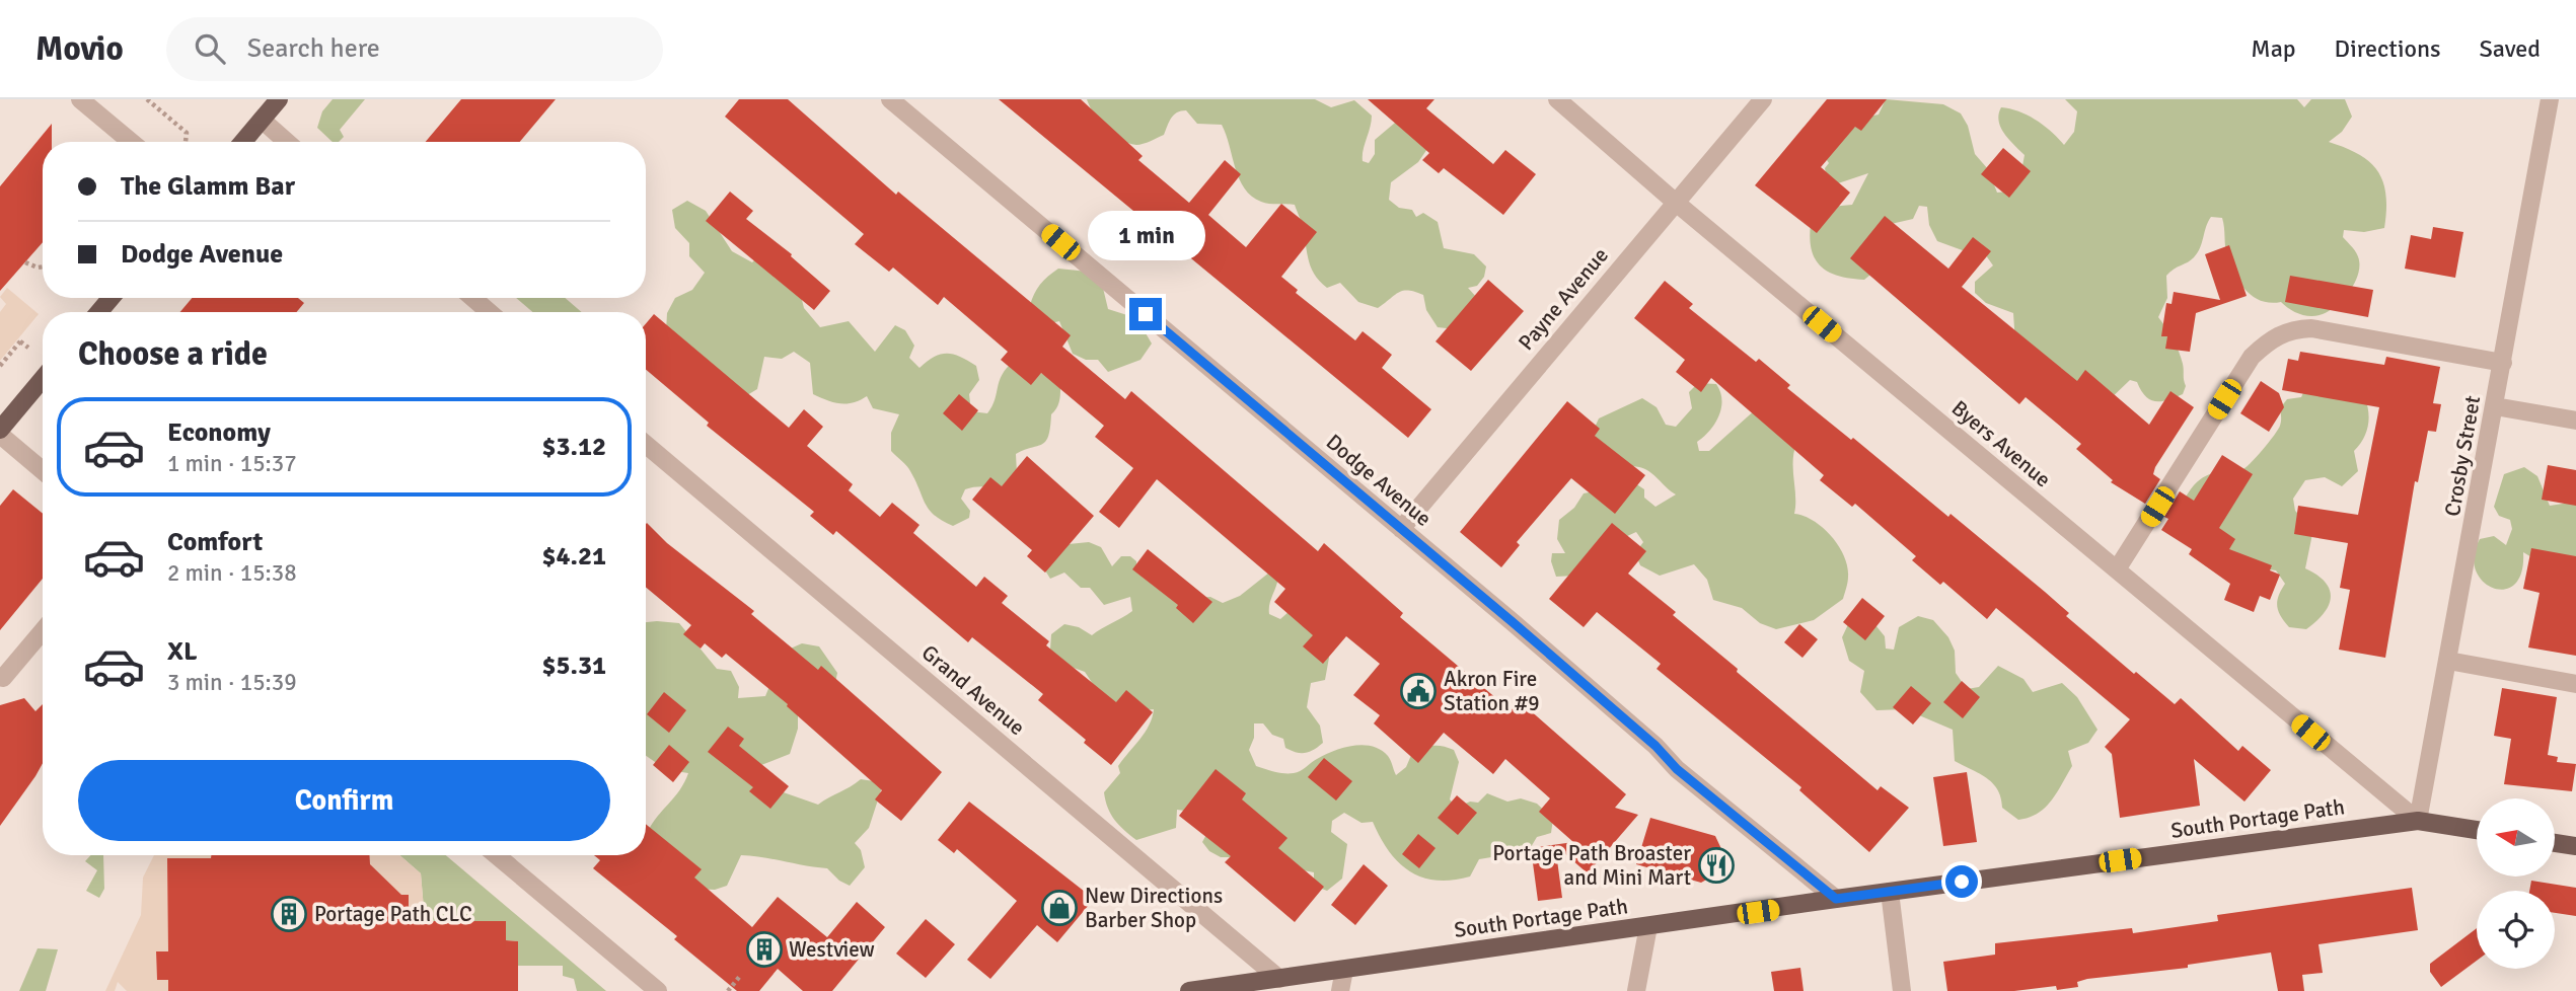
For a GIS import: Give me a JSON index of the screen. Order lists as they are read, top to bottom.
{
  "streets": {
    "main road": ["South Portage Path"],
    "street": [
      "Payne Avenue",
      "Byers Avenue",
      "Crosby Street",
      "Dodge Avenue",
      "Grand Avenue"
    ]
  },
  "crossings": [
    ["Payne Avenue", "Byers Avenue"],
    ["Payne Avenue", "Dodge Avenue"],
    ["Byers Avenue", "Crosby Street"],
    ["Byers Avenue", "South Portage Path"],
    ["Crosby Street", "South Portage Path"],
    ["Dodge Avenue", "South Portage Path"],
    ["Grand Avenue", "South Portage Path"]
  ],
  "places": {
    "public building": ["Akron Fire Station #9"],
    "restaurant": ["Portage Path Broaster and Mini Mart"],
    "shop": ["New Directions Barber Shop"],
    "building": ["Portage Path CLC", "Westview"]
  },
  "north": "left",
  "page": {
    "header": "Movio",
    "search": "Search here",
    "nav": ["Map", "Directions", "Saved"],
    "banner": ["The Glamm Bar", "Dodge Avenue"],
    "bubble": "1 min",
    "heading": "Choose a ride",
    "list": [
      {
        "name": "Economy",
        "note": "1 min · 15:37",
        "value": "$3.12"
      },
      {
        "name": "Comfort",
        "note": "2 min · 15:38",
        "value": "$4.21"
      },
      {
        "name": "XL",
        "note": "3 min · 15:39",
        "value": "$5.31"
      }
    ],
    "buttons": "Confirm"
  }
}
